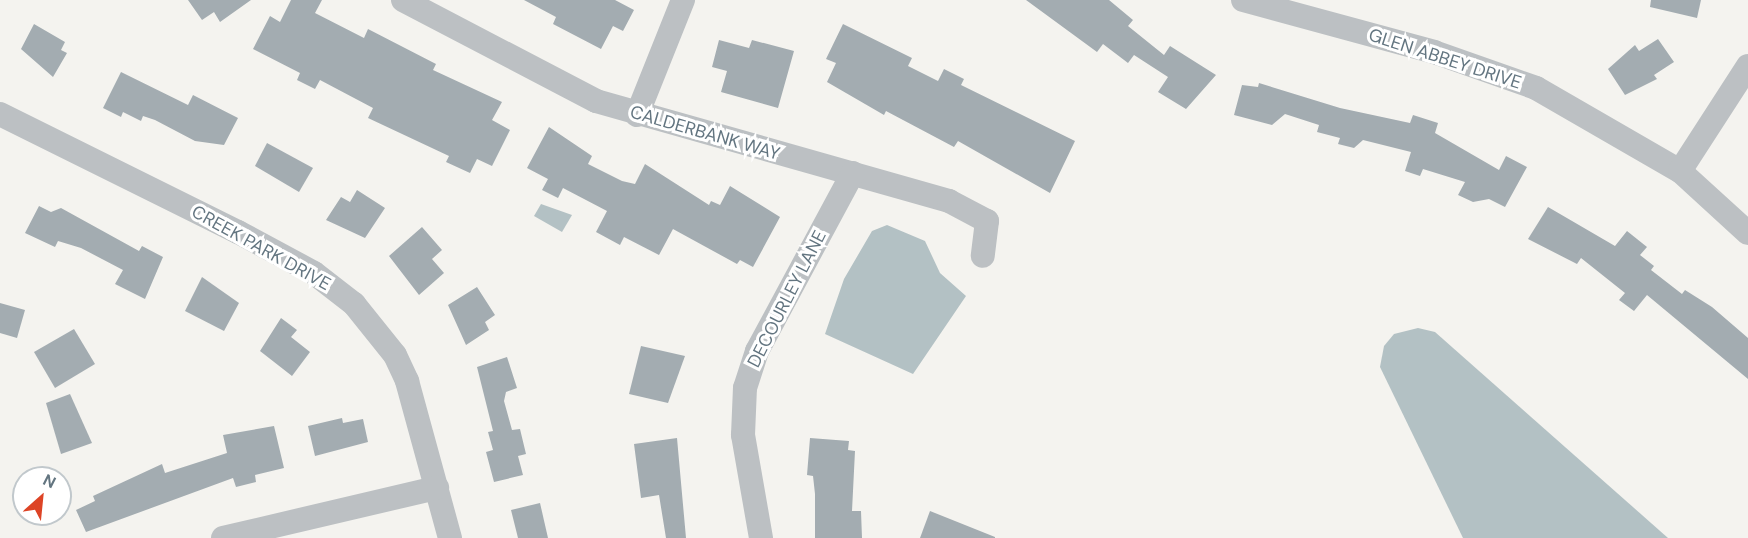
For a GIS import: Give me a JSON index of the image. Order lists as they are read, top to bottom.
{
  "streets": {
    "street": [
      "GLEN ABBEY DRIVE",
      "CALDERBANK WAY",
      "CREEK PARK DRIVE",
      "DECOURLEY LANE"
    ]
  },
  "crossings": [
    ["CALDERBANK WAY", "DECOURLEY LANE"]
  ],
  "north": "top right"
}
